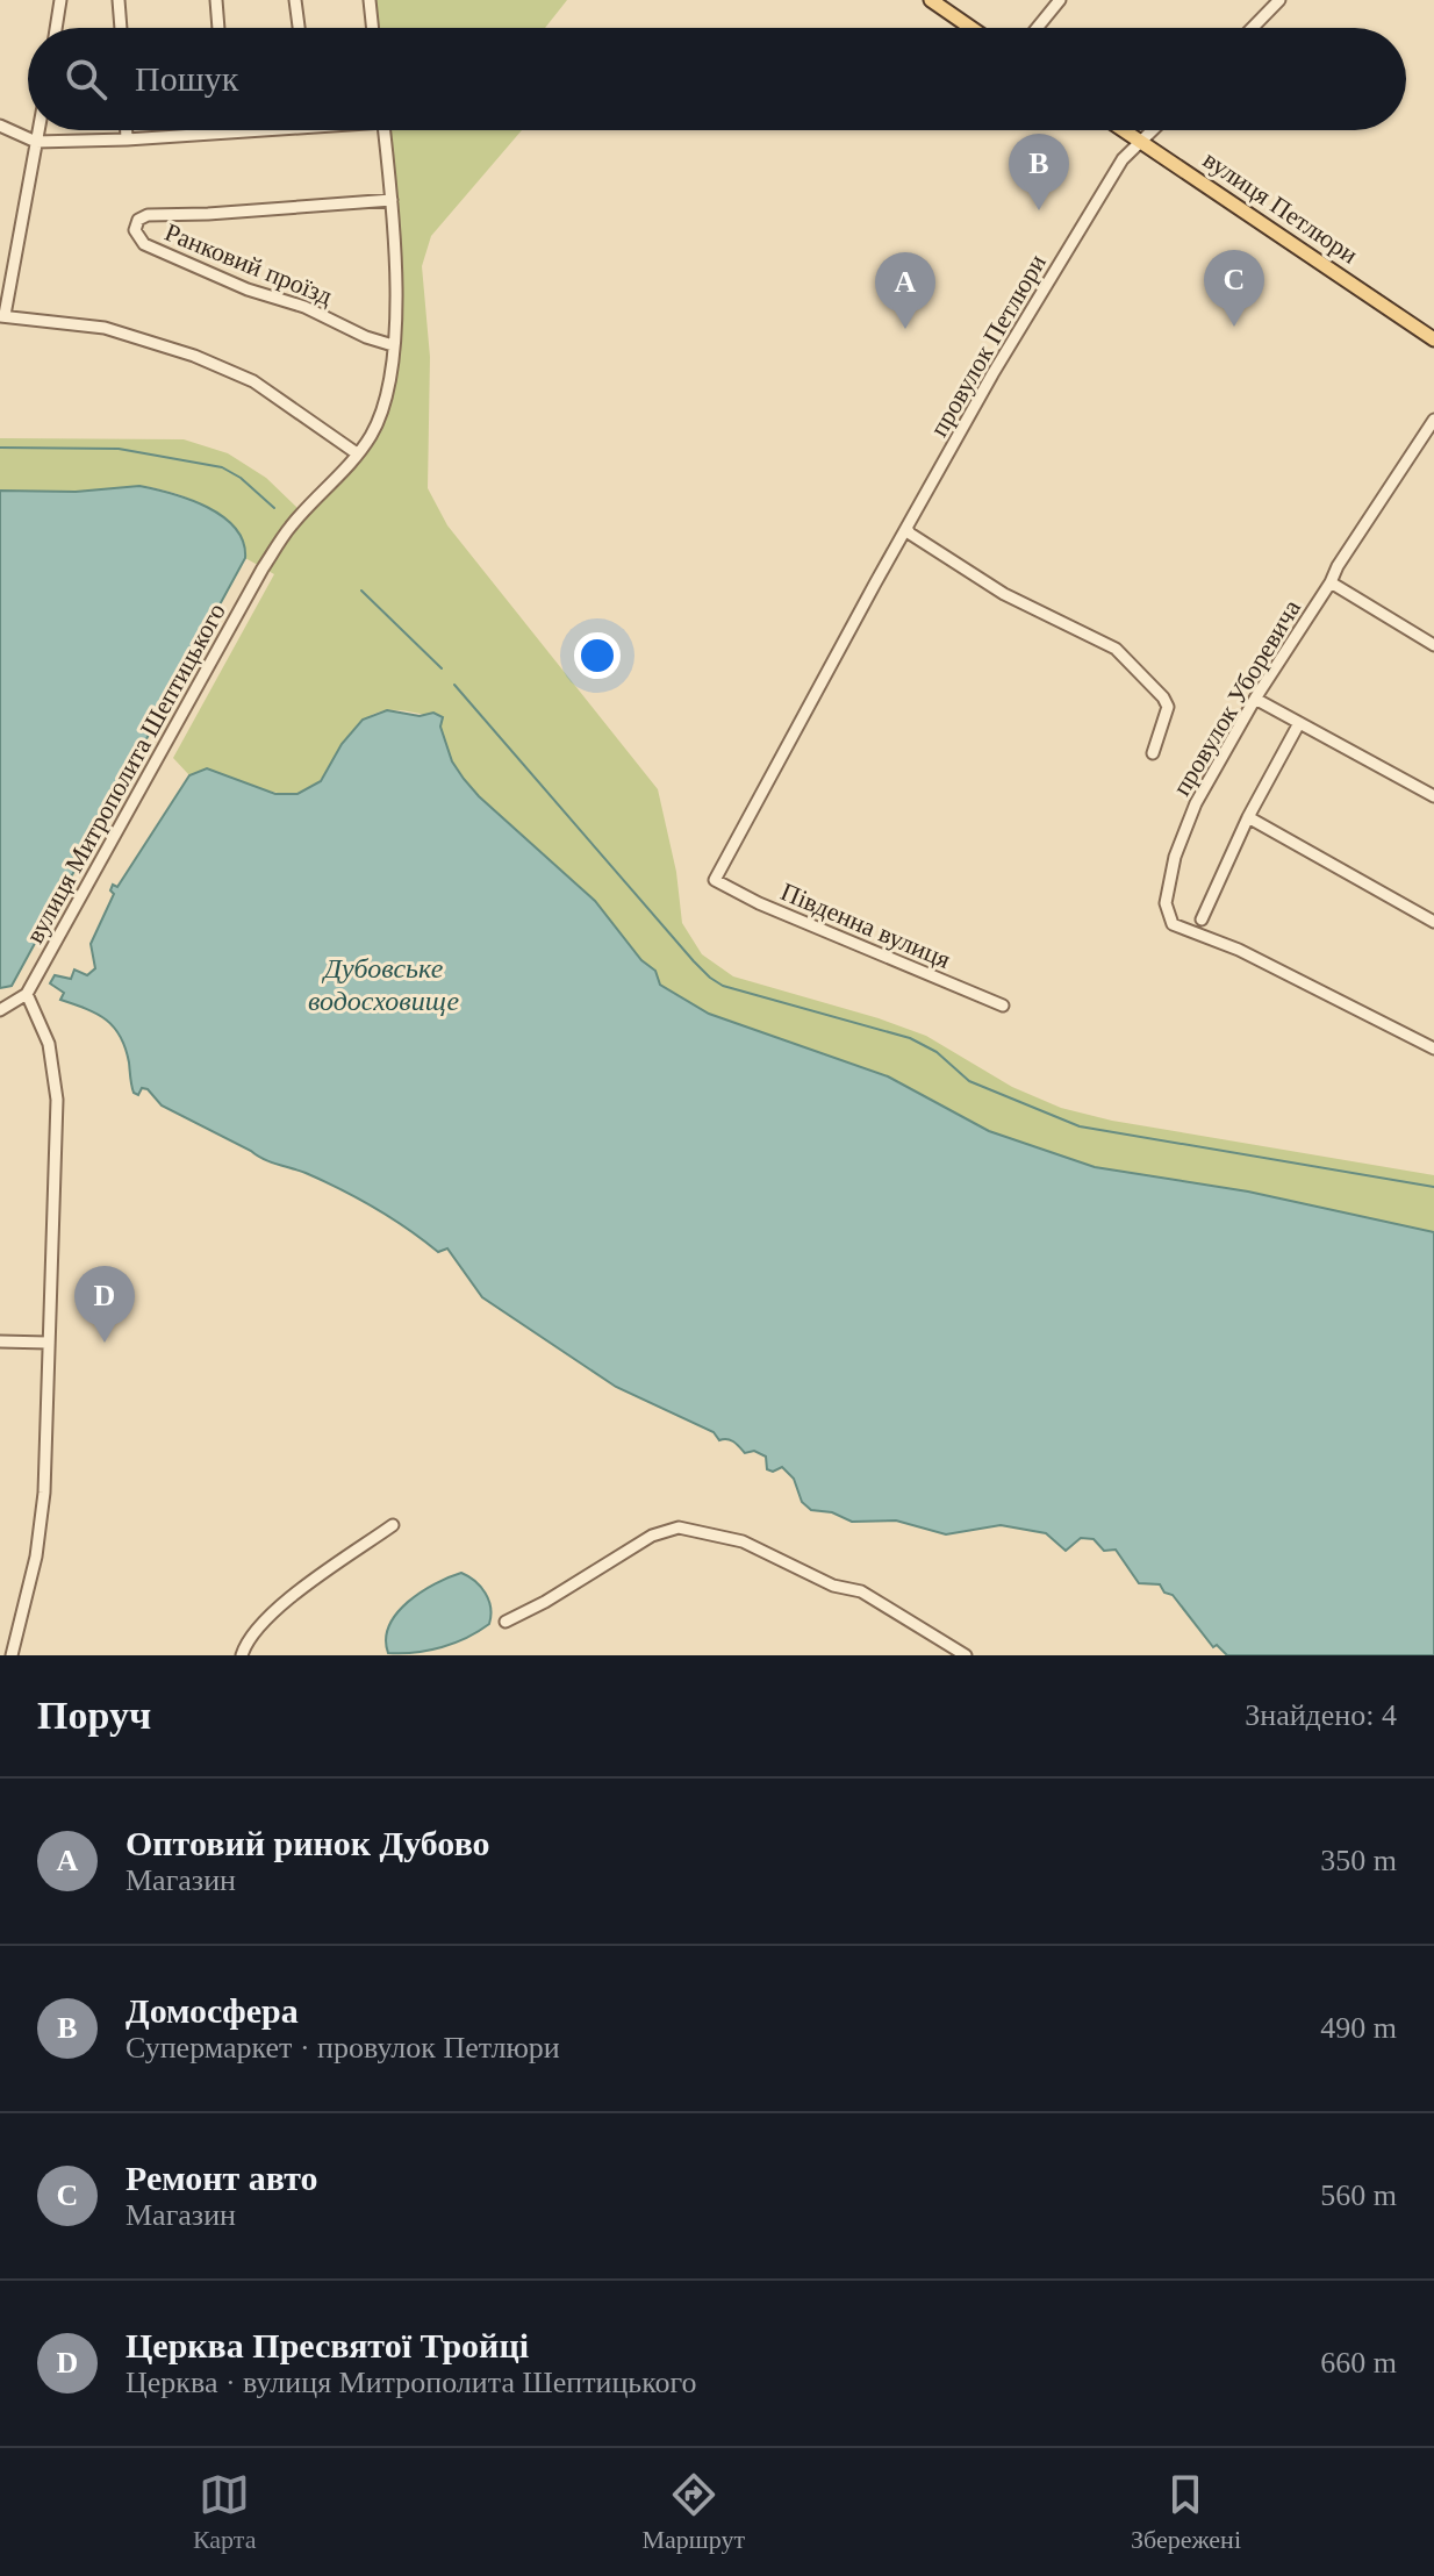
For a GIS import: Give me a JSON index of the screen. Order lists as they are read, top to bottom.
{
  "streets": {
    "main road": ["вулиця Петлюри"],
    "street": [
      "Ранковий проїзд",
      "провулок Петлюри",
      "провулок Уборевича",
      "вулиця Митрополита Шептицького",
      "Південна вулиця"
    ]
  },
  "crossings": [
    ["вулиця Петлюри", "провулок Петлюри"],
    ["Ранковий проїзд", "вулиця Митрополита Шептицького"],
    ["провулок Петлюри", "Південна вулиця"]
  ],
  "water": ["Дубовське водосховище"],
  "page": {
    "search": "Пошук",
    "pins": [
      "B",
      "C",
      "A",
      "D"
    ],
    "heading": ["Поруч", "Знайдено: 4"],
    "list": [
      {
        "mark": "A",
        "name": "Оптовий ринок Дубово",
        "note": "Магазин",
        "value": "350 m"
      },
      {
        "mark": "B",
        "name": "Домосфера",
        "note": "Супермаркет · провулок Петлюри",
        "value": "490 m"
      },
      {
        "mark": "C",
        "name": "Ремонт авто",
        "note": "Магазин",
        "value": "560 m"
      },
      {
        "mark": "D",
        "name": "Церква Пресвятої Тройці",
        "note": "Церква · вулиця Митрополита Шептицького",
        "value": "660 m"
      }
    ],
    "nav": ["Карта", "Маршрут", "Збережені"]
  }
}
